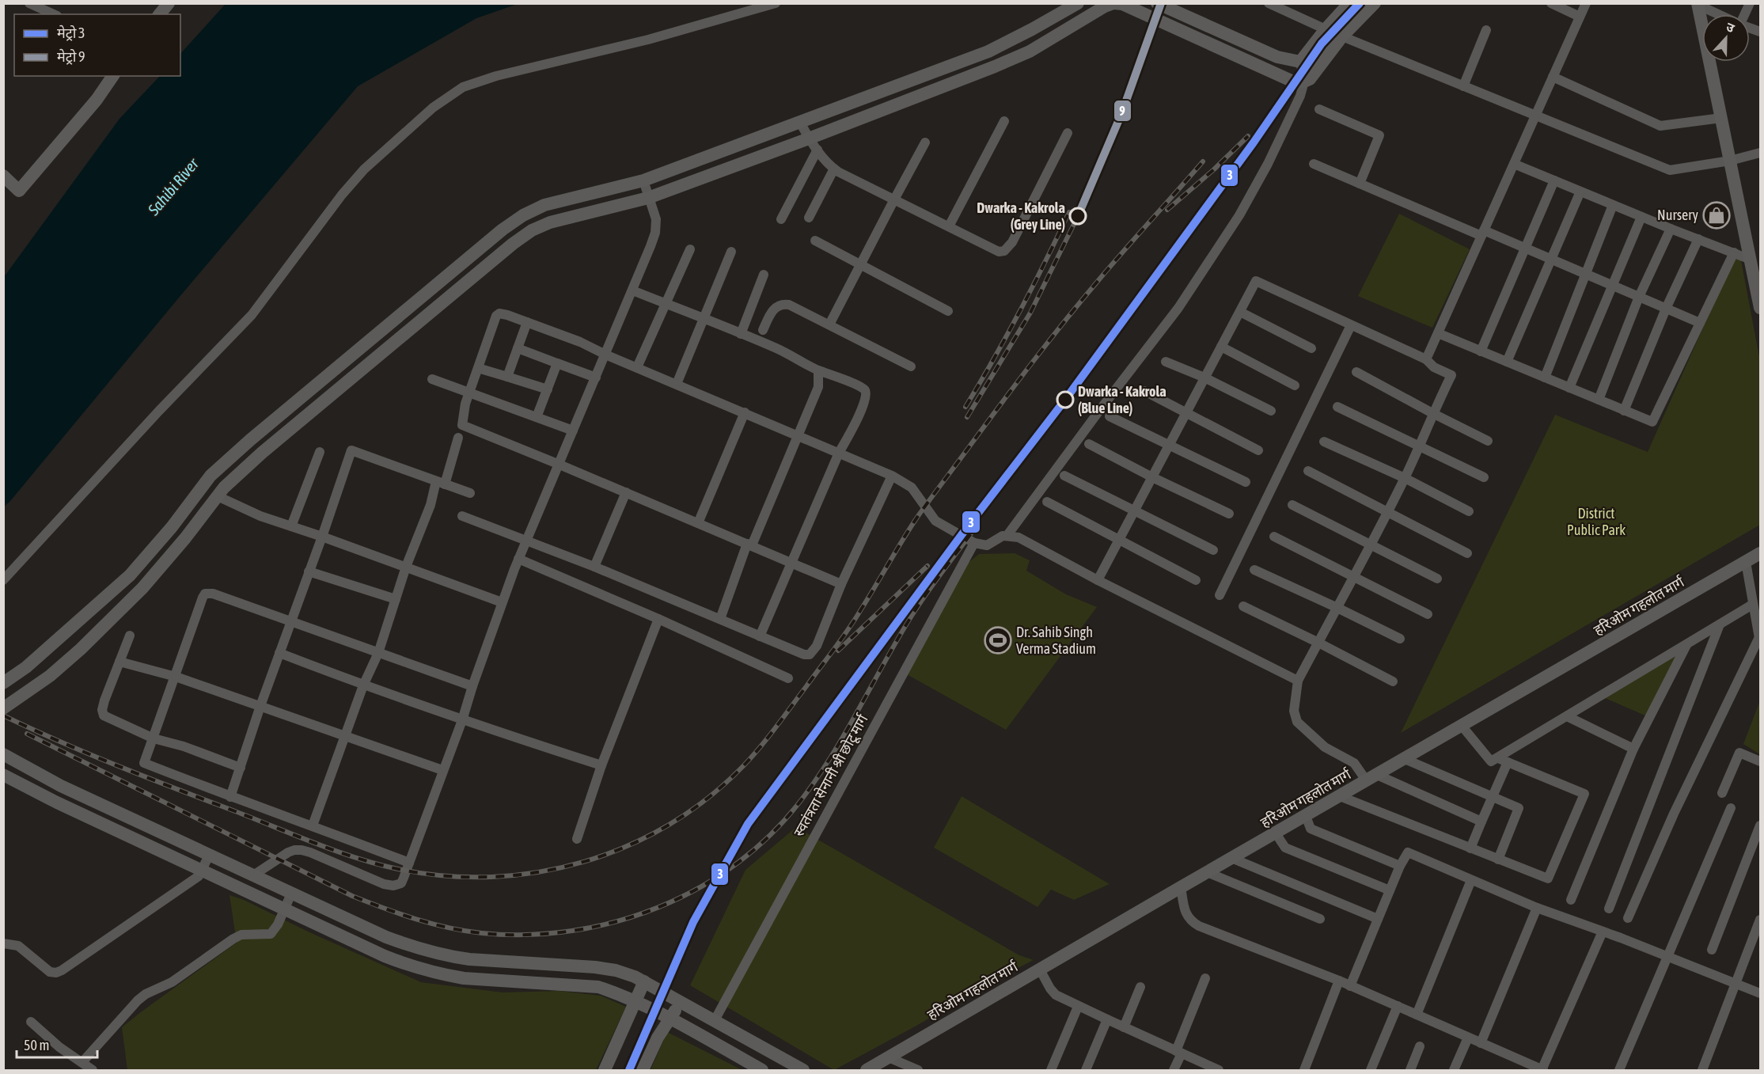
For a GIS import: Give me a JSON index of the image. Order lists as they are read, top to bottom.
{
  "streets": {
    "street": ["हरिओम गहलोत मार्ग", "स्वतंत्रता सेनानी श्री छोटू मार्ग"]
  },
  "water": ["Sahibi River"],
  "parks": ["District Public Park"],
  "places": {
    "shop": ["Nursery"],
    "other": ["Dwarka - Kakrola (Grey Line)", "Dwarka - Kakrola (Blue Line)"],
    "sports": ["Dr. Sahib Singh Verma Stadium"]
  },
  "lines": ["metro line 3", "metro line 9"],
  "legend": ["मेट्रो 3", "मेट्रो 9"],
  "scale_bar": "50 m",
  "north": "top"
}
